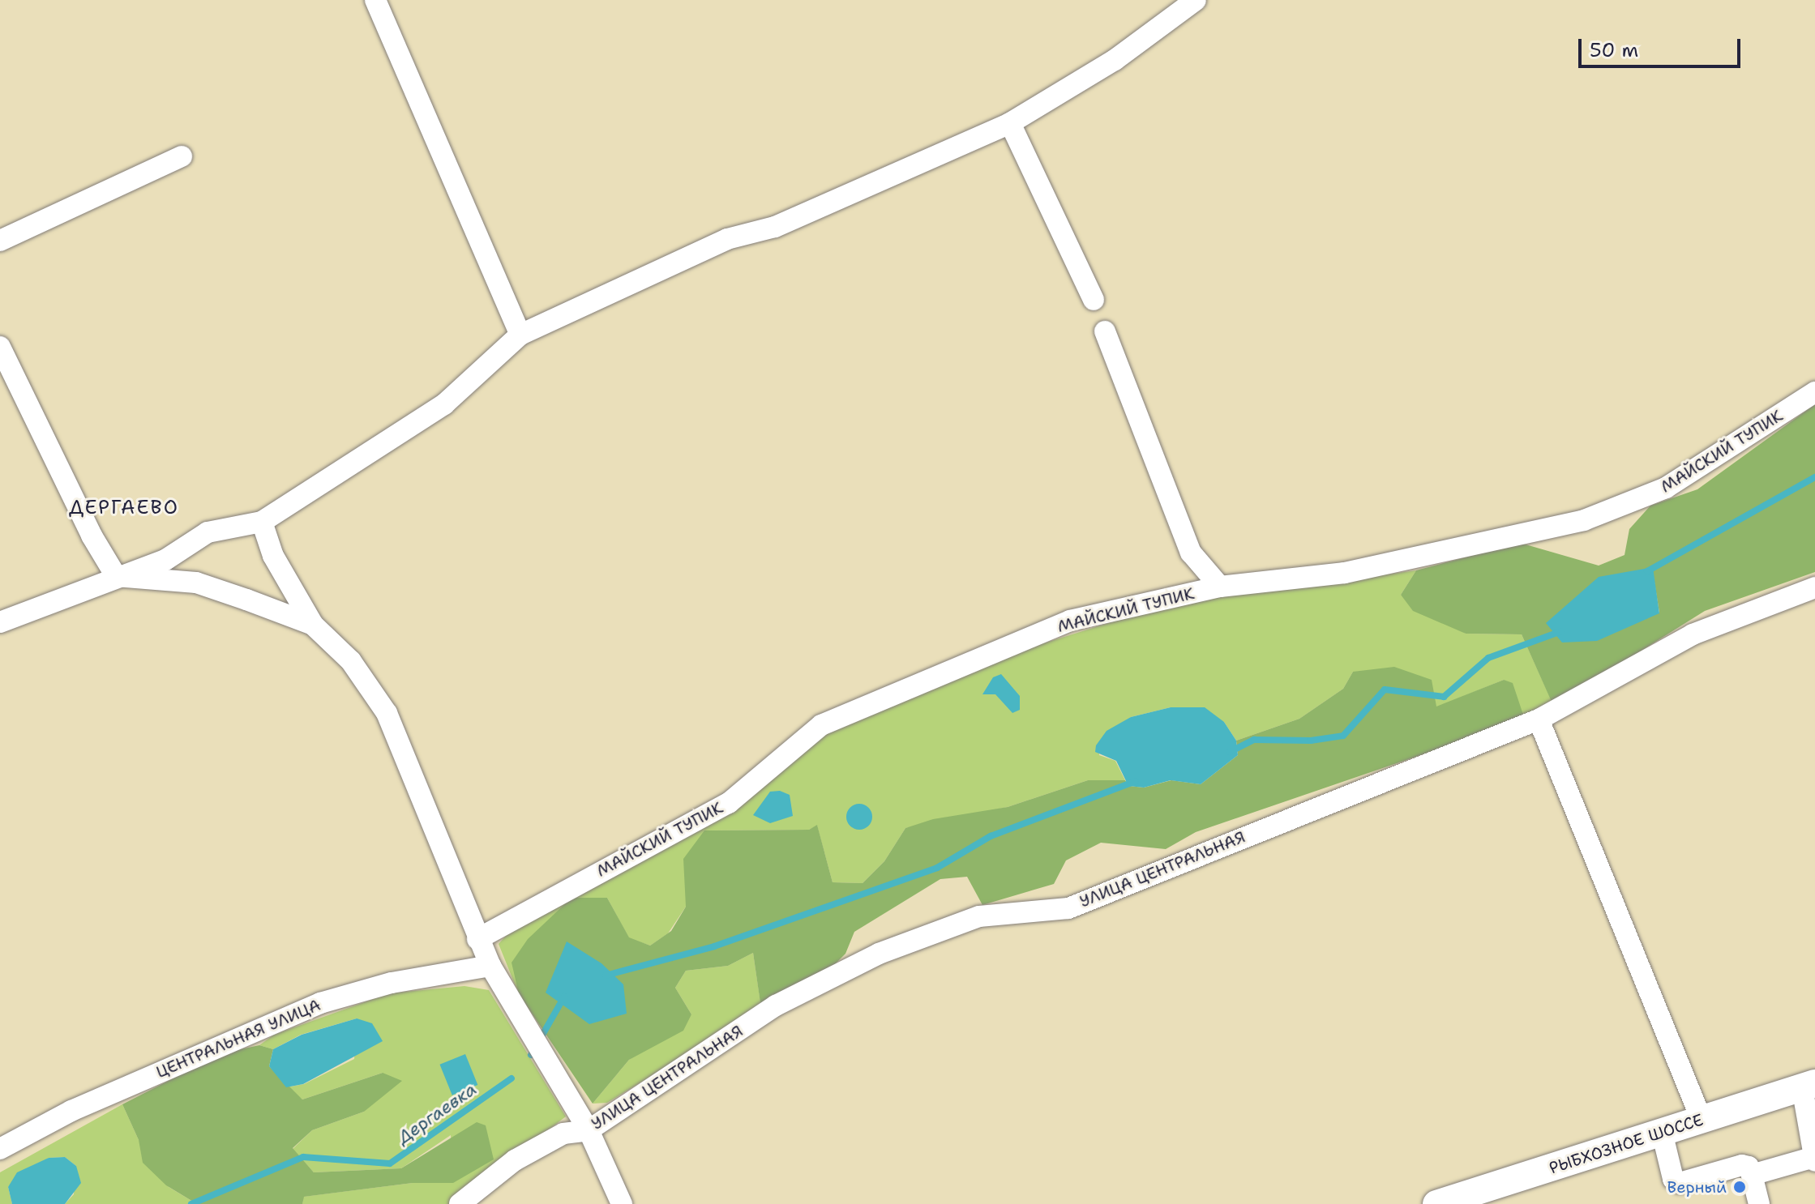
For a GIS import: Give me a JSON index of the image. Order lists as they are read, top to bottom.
{
  "streets": {
    "main road": ["РЫБХОЗНОЕ ШОССЕ"],
    "street": ["МАЙСКИЙ ТУПИК", "УЛИЦА ЦЕНТРАЛЬНАЯ", "ЦЕНТРАЛЬНАЯ УЛИЦА"]
  },
  "districts": ["ДЕРГАЕВО"],
  "water": ["Дергаевка"],
  "places": ["Верный"],
  "scale_bar": "50 m"
}
